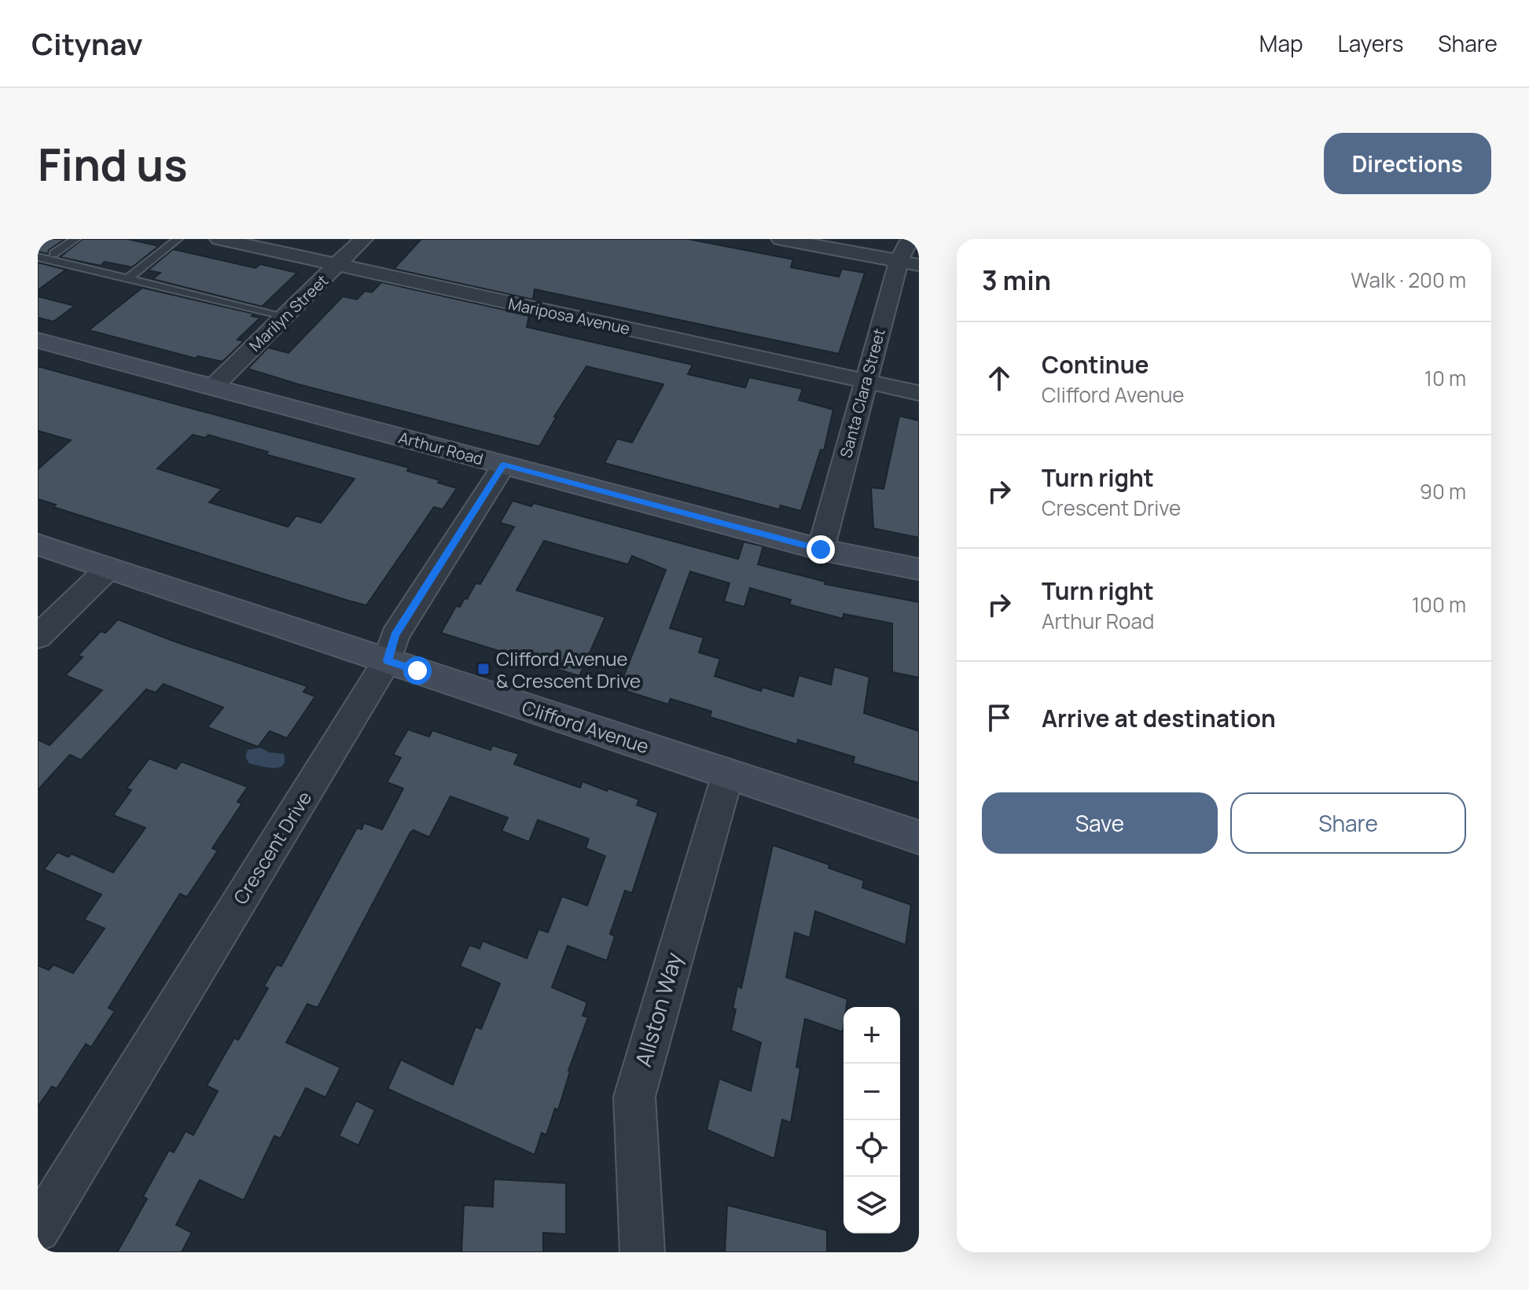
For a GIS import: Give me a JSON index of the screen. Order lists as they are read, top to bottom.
{
  "streets": {
    "street": [
      "Marilyn Street",
      "Mariposa Avenue",
      "Santa Clara Street",
      "Arthur Road",
      "Clifford Avenue",
      "Crescent Drive",
      "Allston Way"
    ]
  },
  "crossings": [
    ["Marilyn Street", "Mariposa Avenue"],
    ["Marilyn Street", "Arthur Road"],
    ["Mariposa Avenue", "Santa Clara Street"],
    ["Santa Clara Street", "Arthur Road"],
    ["Arthur Road", "Crescent Drive"],
    ["Clifford Avenue", "Crescent Drive"],
    ["Clifford Avenue", "Allston Way"]
  ],
  "places": {
    "transit": ["Clifford Avenue & Crescent Drive"]
  },
  "page": {
    "header": "Citynav",
    "nav": ["Map", "Layers", "Share"],
    "buttons": [
      "Directions",
      ["Save", "Share"]
    ],
    "title": "Find us",
    "heading": ["3 min", "Walk · 200 m"],
    "list": [
      ["Continue", "Clifford Avenue", "10 m"],
      ["Turn right", "Crescent Drive", "90 m"],
      ["Turn right", "Arthur Road", "100 m"],
      "Arrive at destination"
    ],
    "map_buttons": ["+", "−"]
  }
}
